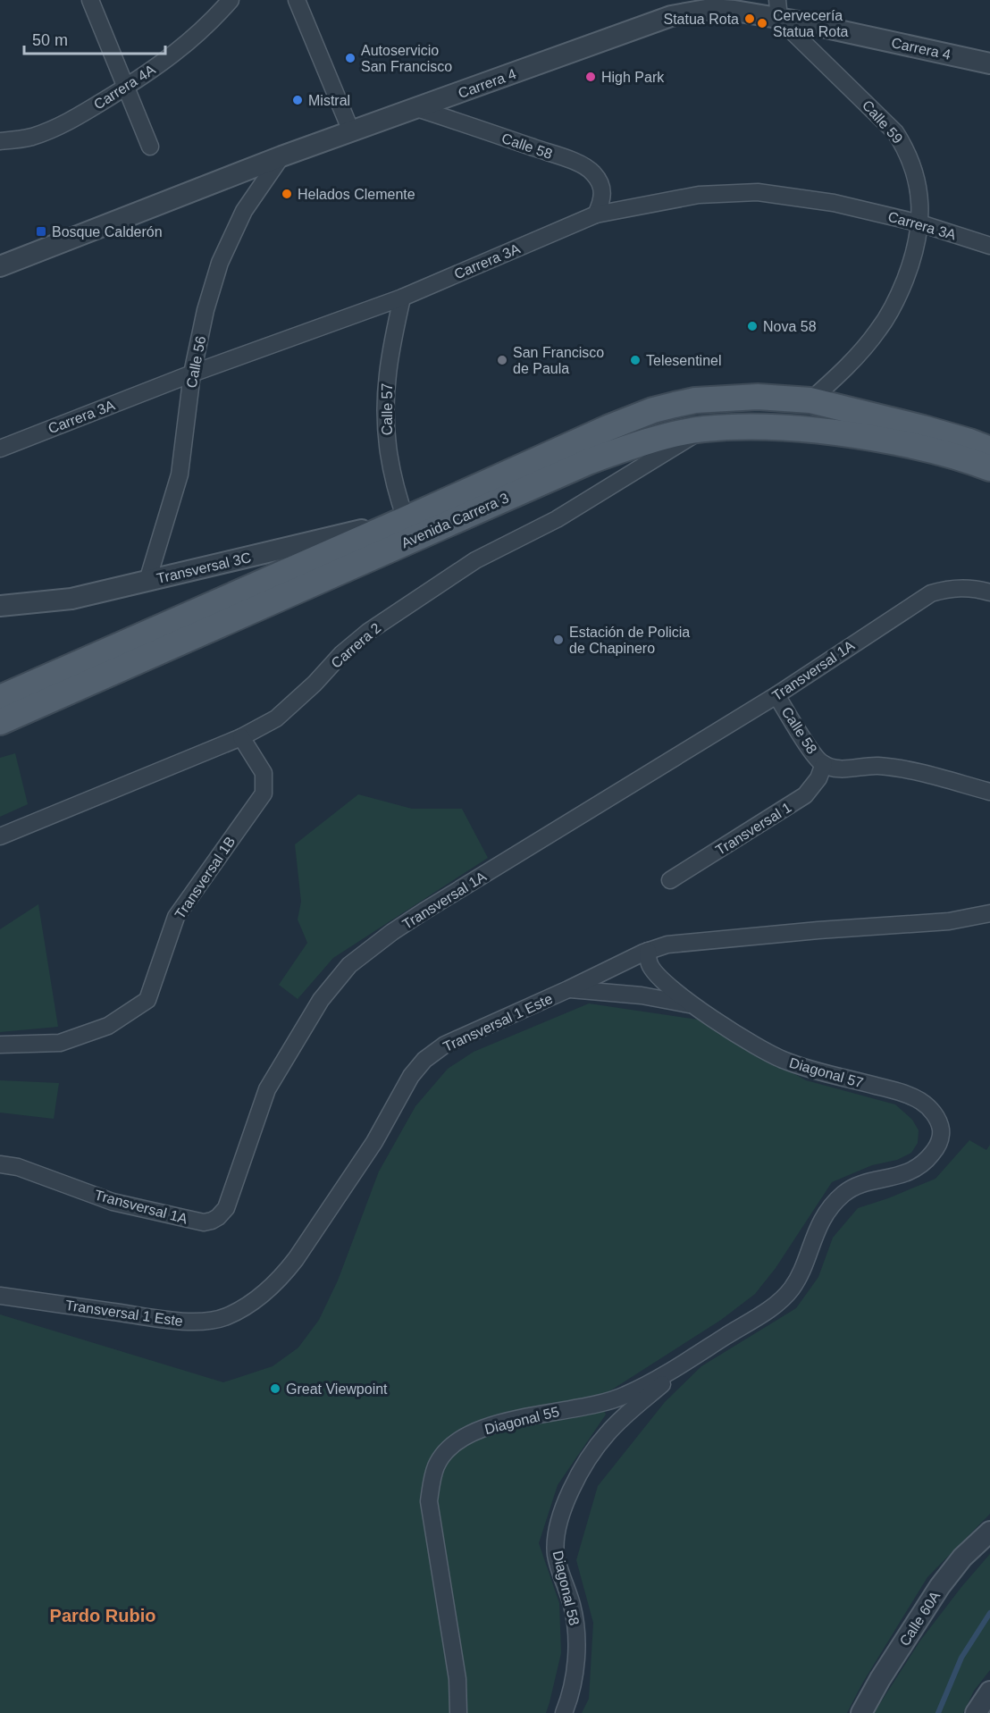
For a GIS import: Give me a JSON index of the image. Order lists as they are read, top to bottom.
{
  "streets": {
    "main road": ["Avenida Carrera 3"],
    "street": [
      "Carrera 4",
      "Carrera 4A",
      "Calle 59",
      "Calle 58",
      "Carrera 3A",
      "Calle 56",
      "Calle 57",
      "Transversal 3C",
      "Carrera 2",
      "Transversal 1A",
      "Transversal 1",
      "Transversal 1B",
      "Transversal 1 Este",
      "Diagonal 57",
      "Diagonal 55",
      "Diagonal 58",
      "Calle 60A"
    ]
  },
  "crossings": [
    ["Carrera 4", "Calle 59"],
    ["Carrera 4", "Calle 58"],
    ["Carrera 4", "Calle 56"],
    ["Calle 59", "Carrera 3A"],
    ["Calle 59", "Avenida Carrera 3"],
    ["Calle 58", "Carrera 3A"],
    ["Calle 58", "Transversal 1A"],
    ["Calle 58", "Transversal 1"],
    ["Carrera 3A", "Calle 56"],
    ["Carrera 3A", "Calle 57"],
    ["Calle 56", "Transversal 3C"],
    ["Calle 57", "Avenida Carrera 3"],
    ["Calle 57", "Transversal 3C"],
    ["Avenida Carrera 3", "Transversal 3C"],
    ["Avenida Carrera 3", "Carrera 2"],
    ["Carrera 2", "Transversal 1B"],
    ["Transversal 1 Este", "Diagonal 57"],
    ["Diagonal 57", "Diagonal 55"],
    ["Diagonal 57", "Diagonal 58"],
    ["Diagonal 55", "Diagonal 58"]
  ],
  "districts": ["Pardo Rubio"],
  "places": {
    "other": [
      "Statua Rota",
      "Cervecería Statua Rota",
      "Autoservicio San Francisco",
      "High Park",
      "Mistral",
      "Helados Clemente",
      "Nova 58",
      "San Francisco de Paula",
      "Telesentinel",
      "Estación de Policia de Chapinero",
      "Great Viewpoint"
    ],
    "transit": ["Bosque Calderón"]
  },
  "scale_bar": "50 m"
}
